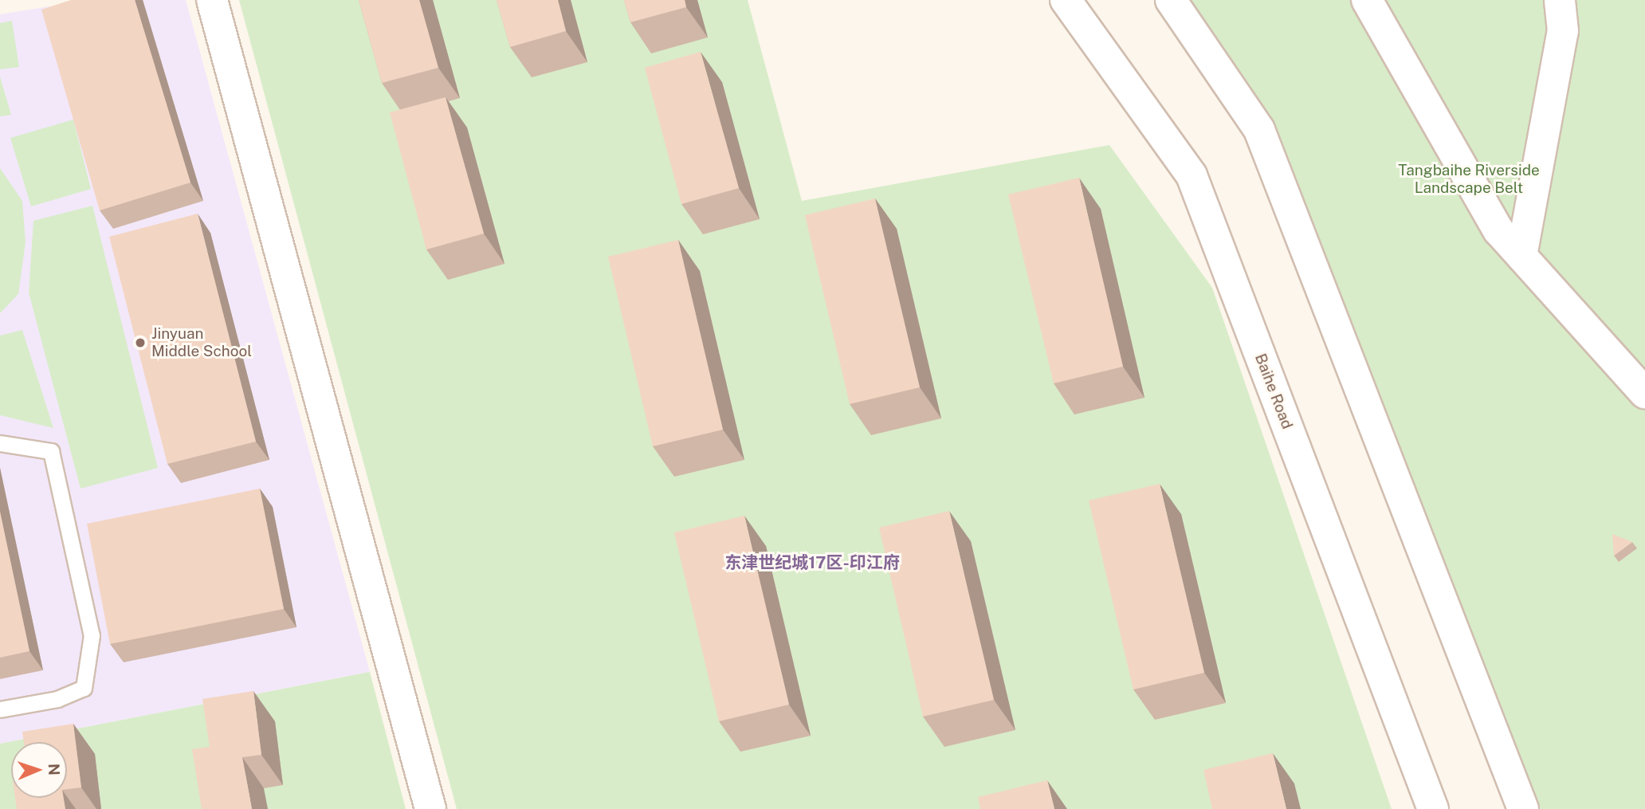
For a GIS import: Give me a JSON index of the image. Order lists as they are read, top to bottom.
{
  "streets": {
    "street": ["Baihe Road"]
  },
  "districts": ["东津世纪城17区-印江府"],
  "parks": ["Tangbaihe Riverside Landscape Belt"],
  "places": ["Jinyuan Middle School"],
  "north": "right"
}
